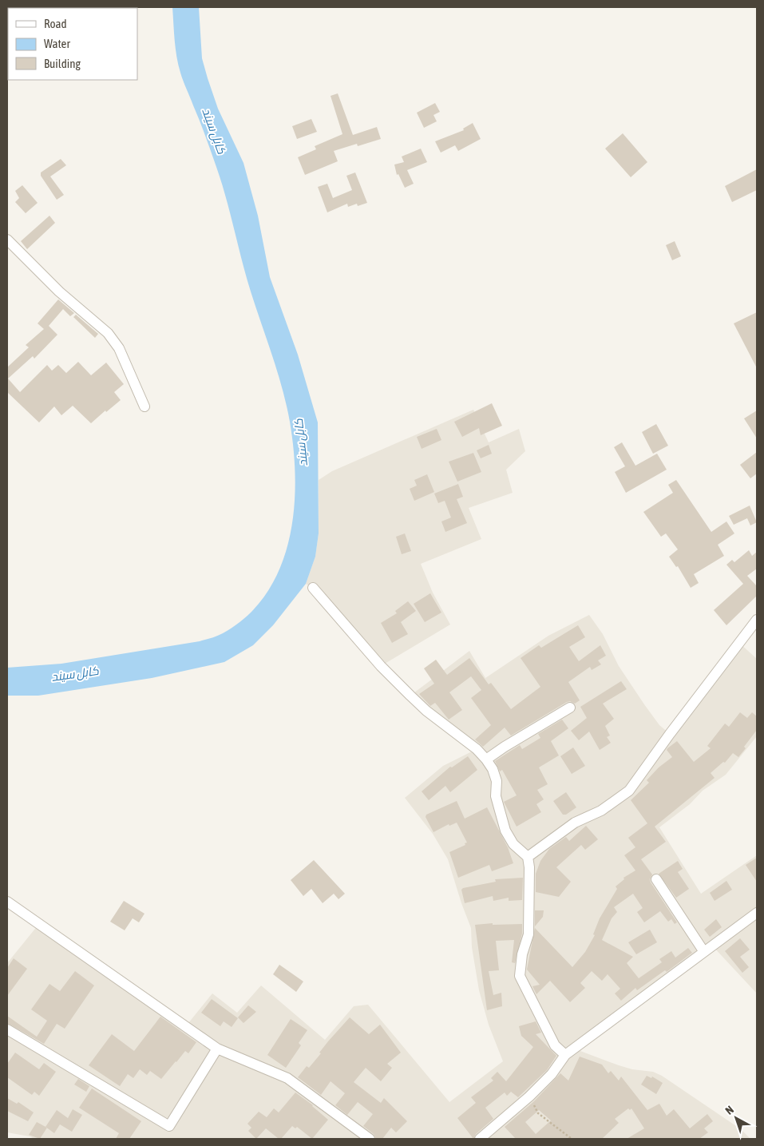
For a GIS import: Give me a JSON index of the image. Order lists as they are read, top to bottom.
{
  "water": ["کابل سيند"],
  "legend": ["Road", "Water", "Building"],
  "north": "top left"
}
